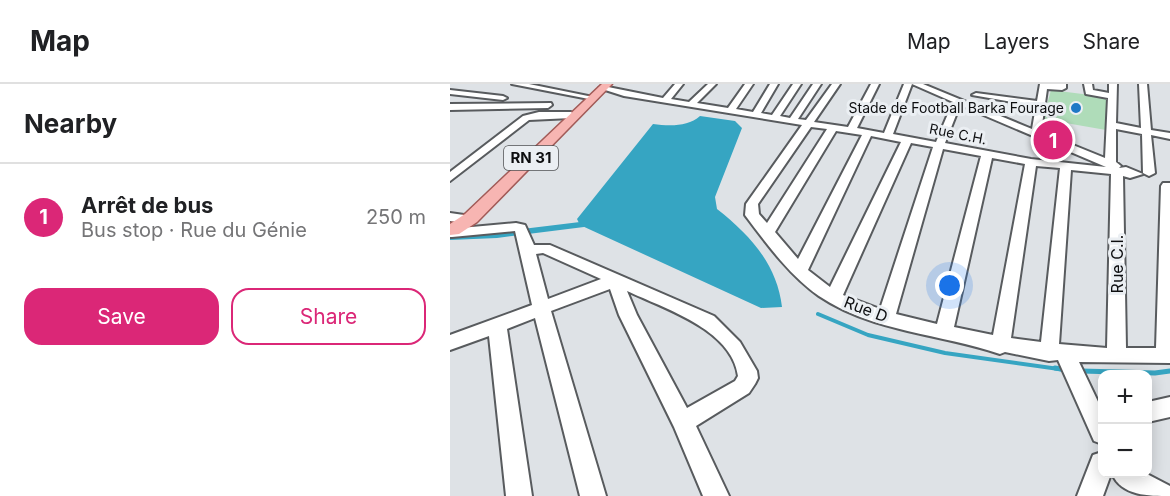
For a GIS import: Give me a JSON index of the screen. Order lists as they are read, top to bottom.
{
  "streets": {
    "main road": ["RN 31"],
    "street": ["Rue C.H.", "Rue C.I.", "Rue D"]
  },
  "crossings": [
    ["Rue C.H.", "RN 31"],
    ["Rue C.H.", "Rue C.I."],
    ["Rue C.H.", "Rue D"],
    ["Rue C.I.", "Rue D"]
  ],
  "places": ["Stade de Football Barka Fourage"],
  "page": {
    "header": "Map",
    "nav": ["Map", "Layers", "Share"],
    "heading": "Nearby",
    "pins": "1",
    "list": [
      {
        "mark": "1",
        "name": "Arrêt de bus",
        "note": "Bus stop · Rue du Génie",
        "value": "250 m"
      }
    ],
    "buttons": ["Save", "Share"],
    "map_buttons": ["+", "−"]
  }
}
